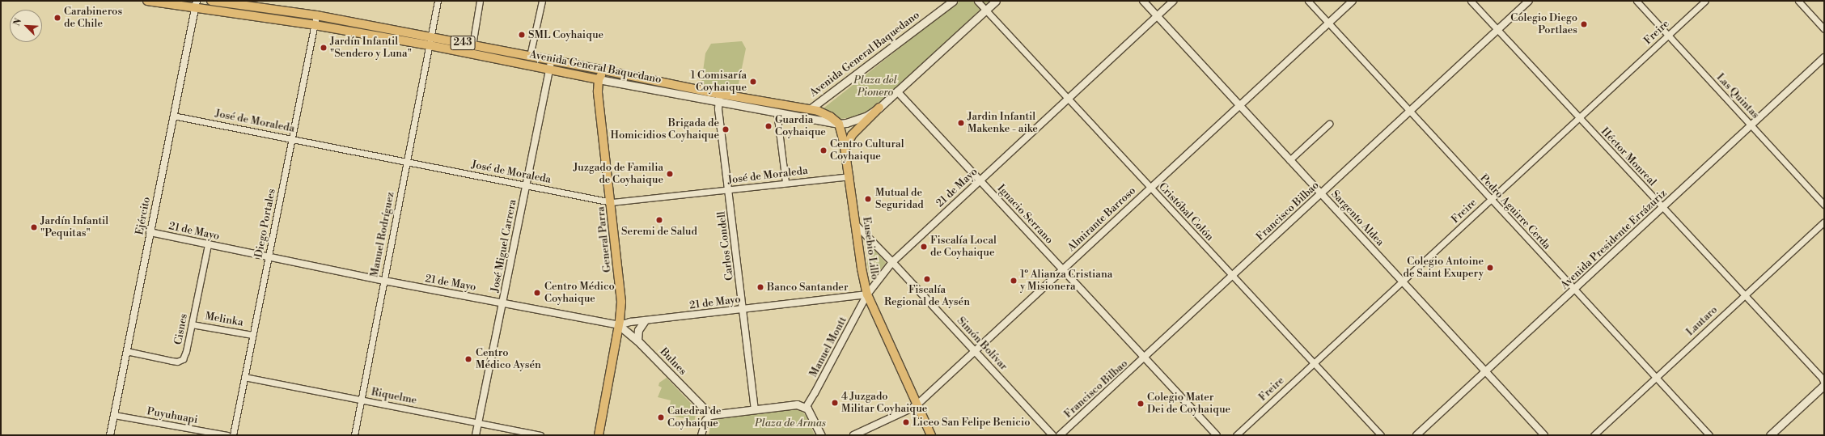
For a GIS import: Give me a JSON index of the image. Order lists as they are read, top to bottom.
{
  "streets": {
    "main road": [
      "243",
      "Avenida General Baquedano",
      "General Parra",
      "Eusebio Lillo",
      "Bulnes"
    ],
    "street": [
      "Freire",
      "Las Quintas",
      "José de Moraleda",
      "Héctor Monreal",
      "21 de Mayo",
      "Francisco Bilbao",
      "Cristóbal Colón",
      "Pedro Aguirre Cerda",
      "Ignacio Serrano",
      "Ejército",
      "Sargento Aldea",
      "Almirante Barroso",
      "Diego Portales",
      "Manuel Rodríguez",
      "Avenida Presidente Errázuriz",
      "José Miguel Carrera",
      "Carlos Condell",
      "Melinka",
      "Lautaro",
      "Cisnes",
      "Simón Bolívar",
      "Manuel Montt",
      "Riquelme",
      "Puyuhuapi"
    ]
  },
  "crossings": [
    ["Freire", "Las Quintas"],
    ["Freire", "Héctor Monreal"],
    ["Freire", "Cristóbal Colón"],
    ["Freire", "Pedro Aguirre Cerda"],
    ["Freire", "Sargento Aldea"],
    ["Avenida General Baquedano", "Cristóbal Colón"],
    ["Avenida General Baquedano", "Ignacio Serrano"],
    ["Avenida General Baquedano", "Ejército"],
    ["Avenida General Baquedano", "Diego Portales"],
    ["Avenida General Baquedano", "Manuel Rodríguez"],
    ["Avenida General Baquedano", "General Parra"],
    ["Avenida General Baquedano", "José Miguel Carrera"],
    ["Avenida General Baquedano", "Carlos Condell"],
    ["Avenida General Baquedano", "Eusebio Lillo"],
    ["Las Quintas", "Avenida Presidente Errázuriz"],
    ["José de Moraleda", "Ejército"],
    ["José de Moraleda", "Diego Portales"],
    ["José de Moraleda", "Manuel Rodríguez"],
    ["José de Moraleda", "General Parra"],
    ["José de Moraleda", "José Miguel Carrera"],
    ["José de Moraleda", "Carlos Condell"],
    ["José de Moraleda", "Eusebio Lillo"],
    ["Héctor Monreal", "Francisco Bilbao"],
    ["Héctor Monreal", "Avenida Presidente Errázuriz"],
    ["Héctor Monreal", "Lautaro"],
    ["21 de Mayo", "Cristóbal Colón"],
    ["21 de Mayo", "Ignacio Serrano"],
    ["21 de Mayo", "Ejército"],
    ["21 de Mayo", "Sargento Aldea"],
    ["21 de Mayo", "Diego Portales"],
    ["21 de Mayo", "Manuel Rodríguez"],
    ["21 de Mayo", "General Parra"],
    ["21 de Mayo", "José Miguel Carrera"],
    ["21 de Mayo", "Carlos Condell"],
    ["21 de Mayo", "Eusebio Lillo"],
    ["21 de Mayo", "Cisnes"],
    ["21 de Mayo", "Simón Bolívar"],
    ["21 de Mayo", "Manuel Montt"],
    ["21 de Mayo", "Bulnes"],
    ["Francisco Bilbao", "Cristóbal Colón"],
    ["Francisco Bilbao", "Pedro Aguirre Cerda"],
    ["Francisco Bilbao", "Ignacio Serrano"],
    ["Francisco Bilbao", "Sargento Aldea"],
    ["Cristóbal Colón", "Almirante Barroso"],
    ["Pedro Aguirre Cerda", "Almirante Barroso"],
    ["Pedro Aguirre Cerda", "Avenida Presidente Errázuriz"],
    ["Pedro Aguirre Cerda", "Lautaro"],
    ["Ignacio Serrano", "Almirante Barroso"],
    ["Ejército", "Cisnes"],
    ["Ejército", "Puyuhuapi"],
    ["Sargento Aldea", "Almirante Barroso"],
    ["Sargento Aldea", "Avenida Presidente Errázuriz"],
    ["Almirante Barroso", "Eusebio Lillo"],
    ["Almirante Barroso", "Simón Bolívar"],
    ["Diego Portales", "Melinka"],
    ["Diego Portales", "Riquelme"],
    ["Manuel Rodríguez", "Riquelme"],
    ["General Parra", "Bulnes"],
    ["José Miguel Carrera", "Riquelme"],
    ["Eusebio Lillo", "Simón Bolívar"],
    ["Eusebio Lillo", "Manuel Montt"],
    ["Melinka", "Cisnes"]
  ],
  "parks": ["Plaza del Pionero", "Plaza de Armas"],
  "places": [
    "Carabineros de Chile",
    "Colegio Diego Portlaes",
    "SML Coyhaique",
    "Jardín Infantil \"Sendero y Luna\"",
    "1 Comisaría Coyhaique",
    "Jardin Infantil Makenke - aike",
    "Guardia Coyhaique",
    "Brigada de Homicidios Coyhaique",
    "Centro Cultural Coyhaique",
    "Juzgado de Familia de Coyhaique",
    "Mutual de Seguridad",
    "Seremi de Salud",
    "Jardín Infantil \"Pequitas\"",
    "Fiscalía Local de Coyhaique",
    "Colegio Antoine de Saint Exupery",
    "Fiscalía Regional de Aysén",
    "1º Alianza Cristiana y Misionera",
    "Banco Santander",
    "Centro Médico Coyhaique",
    "Centro Médico Aysén",
    "4 Juzgado Militar Coyhaique",
    "Colegio Mater Dei de Coyhaique",
    "Catedral de Coyhaique",
    "Liceo San Felipe Benicio"
  ],
  "north": "top left"
}
